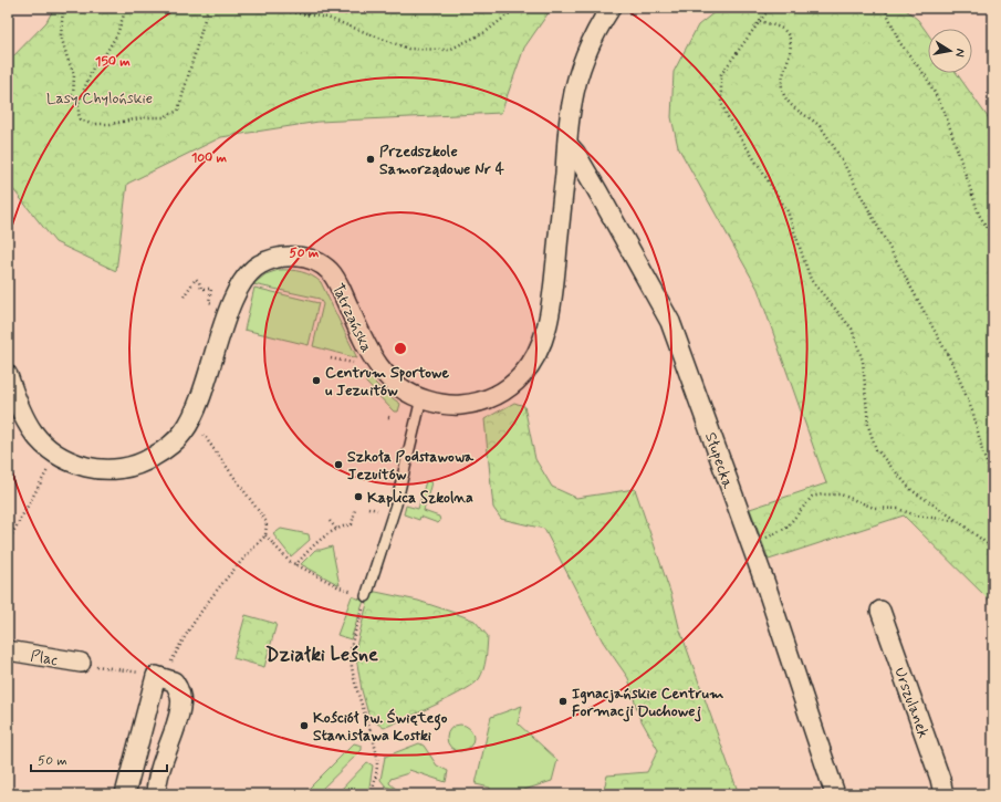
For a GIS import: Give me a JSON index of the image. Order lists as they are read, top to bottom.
{
  "streets": {
    "street": [
      "Tatrzańska",
      "Słupecka",
      "Plac",
      "Urszulanek"
    ]
  },
  "crossings": [
    ["Tatrzańska", "Słupecka"]
  ],
  "districts": ["Działki Leśne"],
  "parks": ["Lasy Chylońskie"],
  "places": [
    "Przedszkole Samorządowe Nr 4",
    "Centrum Sportowe u Jezuitów",
    "Szkoła Podstawowa Jezuitów",
    "Kaplica Szkolna",
    "Ignacjańskie Centrum Formacji Duchowej",
    "Kościół pw. Świętego Stanisława Kostki"
  ],
  "scale_bar": "50 m",
  "north": "right",
  "rings": ["150 m", "100 m", "50 m"]
}
